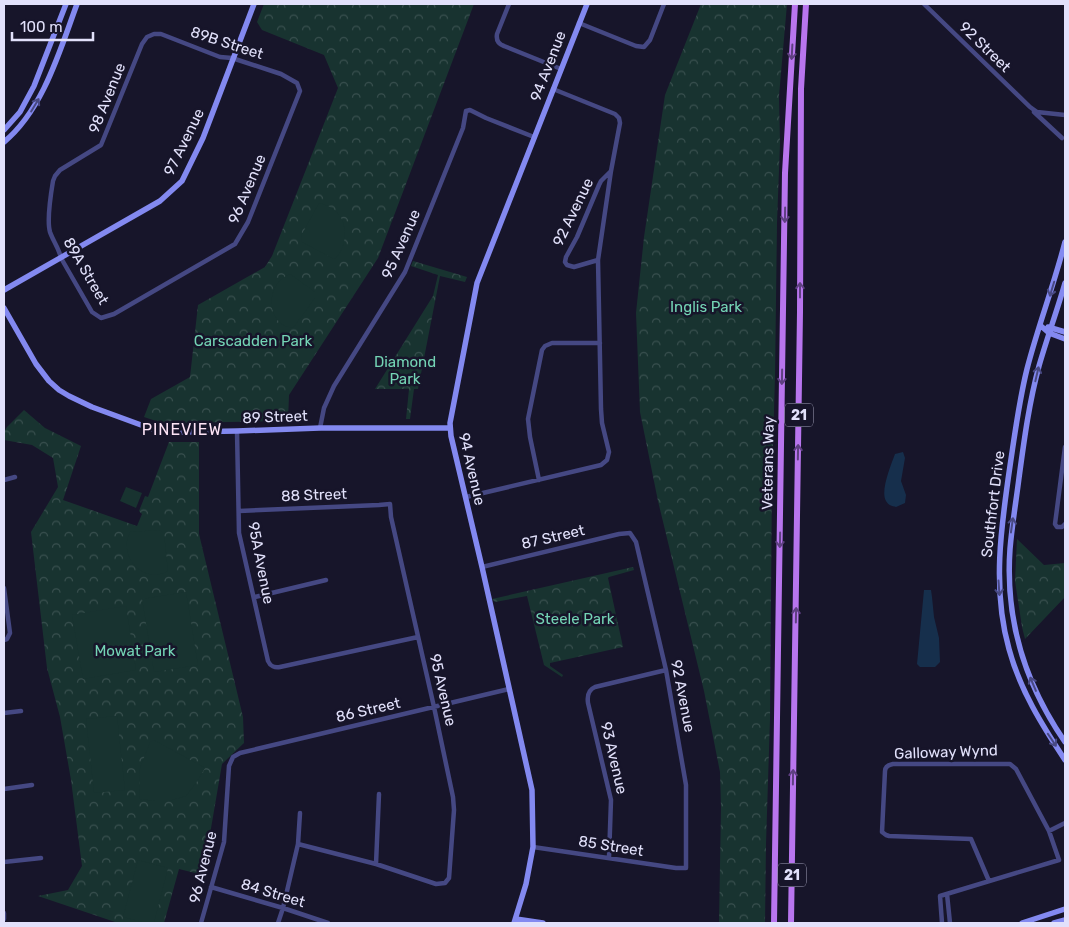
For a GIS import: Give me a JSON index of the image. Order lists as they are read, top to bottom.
{
  "streets": {
    "main road": ["21", "Veterans Way"],
    "street": [
      "89B Street",
      "92 Street",
      "94 Avenue",
      "98 Avenue",
      "97 Avenue",
      "96 Avenue",
      "92 Avenue",
      "95 Avenue",
      "89A Street",
      "89 Street",
      "88 Street",
      "Southfort Drive",
      "87 Street",
      "95A Avenue",
      "86 Street",
      "Galloway Wynd",
      "93 Avenue",
      "85 Street",
      "84 Street"
    ]
  },
  "crossings": [
    ["89B Street", "98 Avenue"],
    ["89B Street", "97 Avenue"],
    ["89B Street", "96 Avenue"],
    ["94 Avenue", "95 Avenue"],
    ["94 Avenue", "89 Street"],
    ["94 Avenue", "87 Street"],
    ["94 Avenue", "86 Street"],
    ["94 Avenue", "85 Street"],
    ["98 Avenue", "89A Street"],
    ["97 Avenue", "89A Street"],
    ["96 Avenue", "89A Street"],
    ["96 Avenue", "86 Street"],
    ["96 Avenue", "84 Street"],
    ["92 Avenue", "87 Street"],
    ["92 Avenue", "93 Avenue"],
    ["92 Avenue", "85 Street"],
    ["95 Avenue", "89 Street"],
    ["95 Avenue", "88 Street"],
    ["95 Avenue", "95A Avenue"],
    ["95 Avenue", "86 Street"],
    ["89 Street", "95A Avenue"],
    ["88 Street", "95A Avenue"],
    ["93 Avenue", "85 Street"]
  ],
  "districts": ["PINEVIEW"],
  "parks": [
    "Inglis Park",
    "Carscadden Park",
    "Diamond Park",
    "Steele Park",
    "Mowat Park"
  ],
  "scale_bar": "100 m"
}
